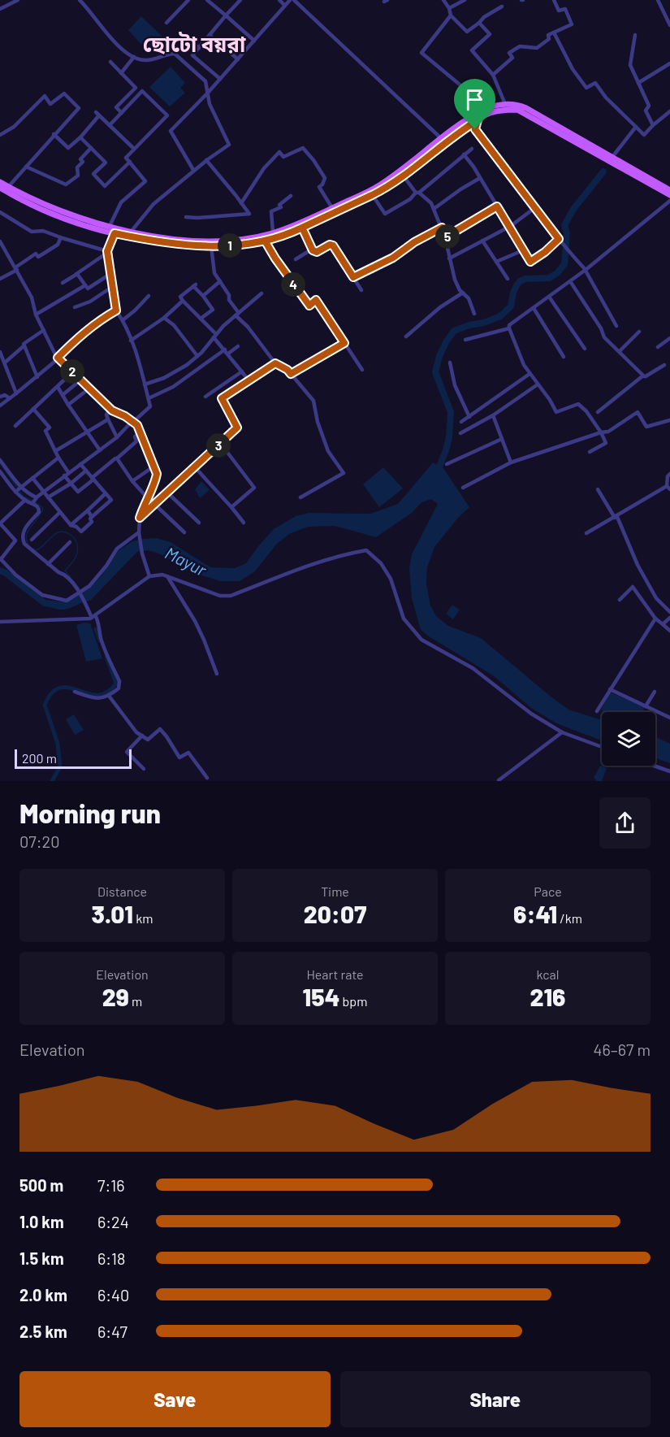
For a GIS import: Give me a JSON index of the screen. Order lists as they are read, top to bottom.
{
  "districts": ["ছোটো বয়রা"],
  "water": ["Mayur"],
  "scale_bar": "200 m",
  "page": {
    "pins": [
      "5",
      "1",
      "4",
      "2",
      "3"
    ],
    "scale": "200 m",
    "heading": ["Morning run", "07:20"],
    "stats": [
      ["Distance", "3.01 km"],
      ["Time", "20:07"],
      ["Pace", "6:41 /km"],
      ["Elevation", "29 m"],
      ["Heart rate", "154 bpm"],
      ["kcal", "216"]
    ],
    "chart": ["Elevation", "46–67 m"],
    "list": [
      {
        "name": "500 m",
        "note": "7:16"
      },
      {
        "name": "1.0 km",
        "note": "6:24"
      },
      {
        "name": "1.5 km",
        "note": "6:18"
      },
      {
        "name": "2.0 km",
        "note": "6:40"
      },
      {
        "name": "2.5 km",
        "note": "6:47"
      }
    ],
    "buttons": ["Save", "Share"]
  }
}
